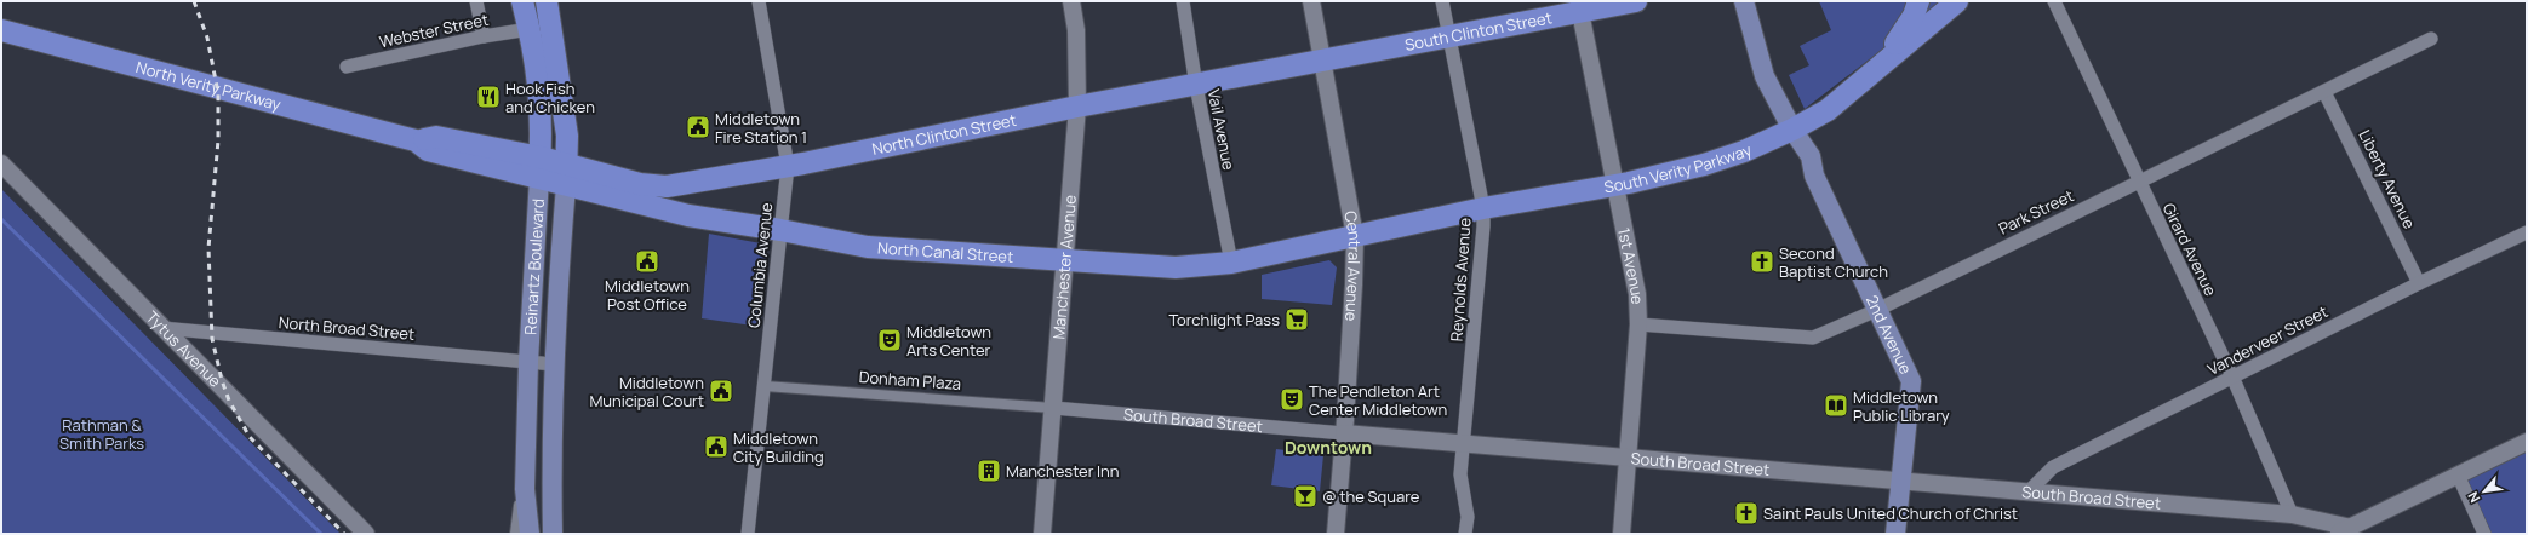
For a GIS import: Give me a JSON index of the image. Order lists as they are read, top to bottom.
{
  "streets": {
    "main road": [
      "South Clinton Street",
      "North Verity Parkway",
      "North Clinton Street",
      "South Verity Parkway",
      "North Canal Street",
      "Reinartz Boulevard",
      "2nd Avenue"
    ],
    "street": [
      "Webster Street",
      "Vail Avenue",
      "Liberty Avenue",
      "Park Street",
      "Girard Avenue",
      "Columbia Avenue",
      "Central Avenue",
      "1st Avenue",
      "Manchester Avenue",
      "Reynolds Avenue",
      "North Broad Street",
      "Vanderveer Street",
      "Tytus Avenue",
      "Donham Plaza",
      "South Broad Street"
    ]
  },
  "crossings": [
    ["Webster Street", "Reinartz Boulevard"],
    ["South Clinton Street", "North Clinton Street"],
    ["South Clinton Street", "Central Avenue"],
    ["South Clinton Street", "1st Avenue"],
    ["South Clinton Street", "Reynolds Avenue"],
    ["North Verity Parkway", "North Canal Street"],
    ["North Verity Parkway", "Reinartz Boulevard"],
    ["Vail Avenue", "North Clinton Street"],
    ["Vail Avenue", "North Canal Street"],
    ["North Clinton Street", "North Canal Street"],
    ["North Clinton Street", "Columbia Avenue"],
    ["North Clinton Street", "Reinartz Boulevard"],
    ["North Clinton Street", "Central Avenue"],
    ["North Clinton Street", "Manchester Avenue"],
    ["South Verity Parkway", "North Canal Street"],
    ["South Verity Parkway", "Central Avenue"],
    ["South Verity Parkway", "1st Avenue"],
    ["South Verity Parkway", "Reynolds Avenue"],
    ["South Verity Parkway", "2nd Avenue"],
    ["Liberty Avenue", "Park Street"],
    ["Liberty Avenue", "Vanderveer Street"],
    ["Park Street", "Girard Avenue"],
    ["Park Street", "1st Avenue"],
    ["Park Street", "2nd Avenue"],
    ["Girard Avenue", "Vanderveer Street"],
    ["Girard Avenue", "South Broad Street"],
    ["North Canal Street", "Columbia Avenue"],
    ["North Canal Street", "Reinartz Boulevard"],
    ["North Canal Street", "Central Avenue"],
    ["North Canal Street", "Manchester Avenue"],
    ["Columbia Avenue", "Donham Plaza"],
    ["Reinartz Boulevard", "North Broad Street"],
    ["Central Avenue", "South Broad Street"],
    ["1st Avenue", "South Broad Street"],
    ["Manchester Avenue", "Donham Plaza"],
    ["Manchester Avenue", "South Broad Street"],
    ["Reynolds Avenue", "South Broad Street"],
    ["North Broad Street", "Tytus Avenue"],
    ["2nd Avenue", "South Broad Street"],
    ["Vanderveer Street", "South Broad Street"],
    ["Donham Plaza", "South Broad Street"]
  ],
  "districts": ["Downtown"],
  "parks": ["Rathman & Smith Parks"],
  "places": {
    "restaurant": ["Hook Fish and Chicken"],
    "public building": [
      "Middletown Fire Station 1",
      "Middletown Post Office",
      "Middletown Municipal Court",
      "Middletown City Building"
    ],
    "church": ["Second Baptist Church", "Saint Pauls United Church of Christ"],
    "supermarket": ["Torchlight Pass"],
    "theatre": ["Middletown Arts Center", "The Pendleton Art Center Middletown"],
    "library": ["Middletown Public Library"],
    "building": ["Manchester Inn"],
    "bar": ["@ the Square"]
  },
  "north": "bottom left"
}
